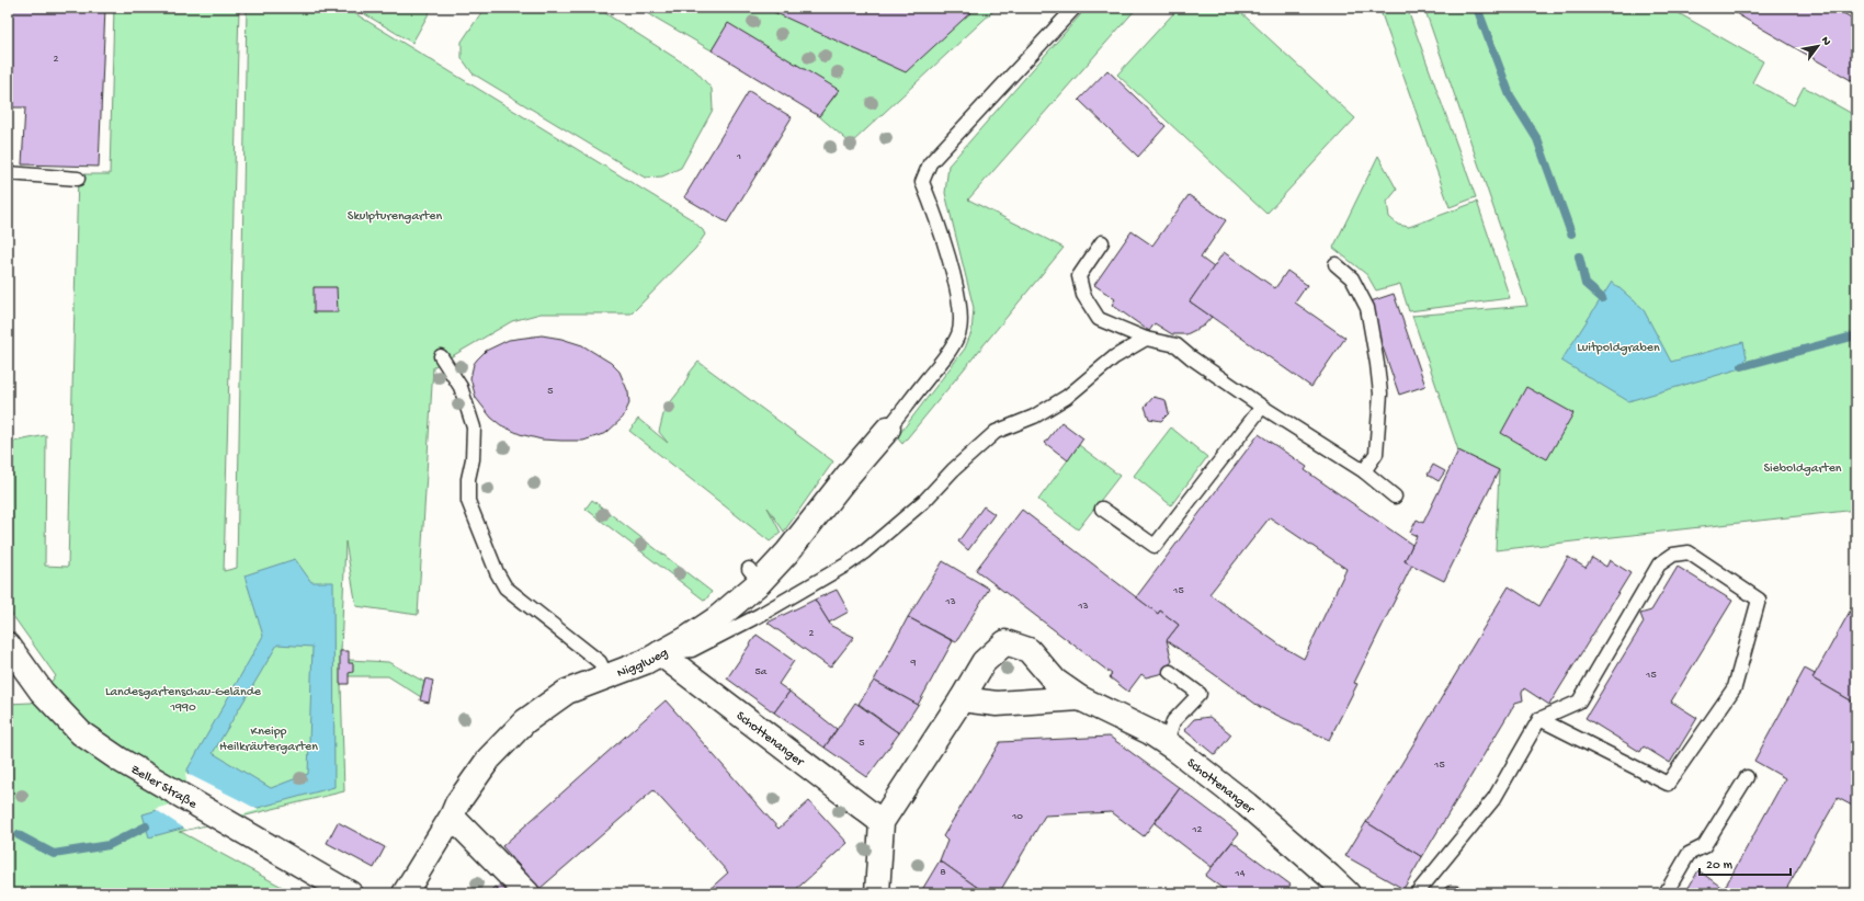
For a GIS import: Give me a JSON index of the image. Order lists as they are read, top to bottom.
{
  "streets": {
    "street": ["Nigglweg", "Schottenanger", "Zeller Straße"]
  },
  "crossings": [
    ["Nigglweg", "Schottenanger"]
  ],
  "parks": [
    "Skulpturengarten",
    "Luitpoldgraben",
    "Sieboldgarten",
    "Landesgartenschau-Gelände 1990",
    "Kneipp Heilkräutergarten"
  ],
  "house_numbers": [
    "2",
    "1",
    "5",
    "15",
    "13",
    "13",
    "2",
    "9",
    "5a",
    "15",
    "5",
    "15",
    "10",
    "12",
    "8",
    "14"
  ],
  "scale_bar": "20 m",
  "north": "top right"
}
